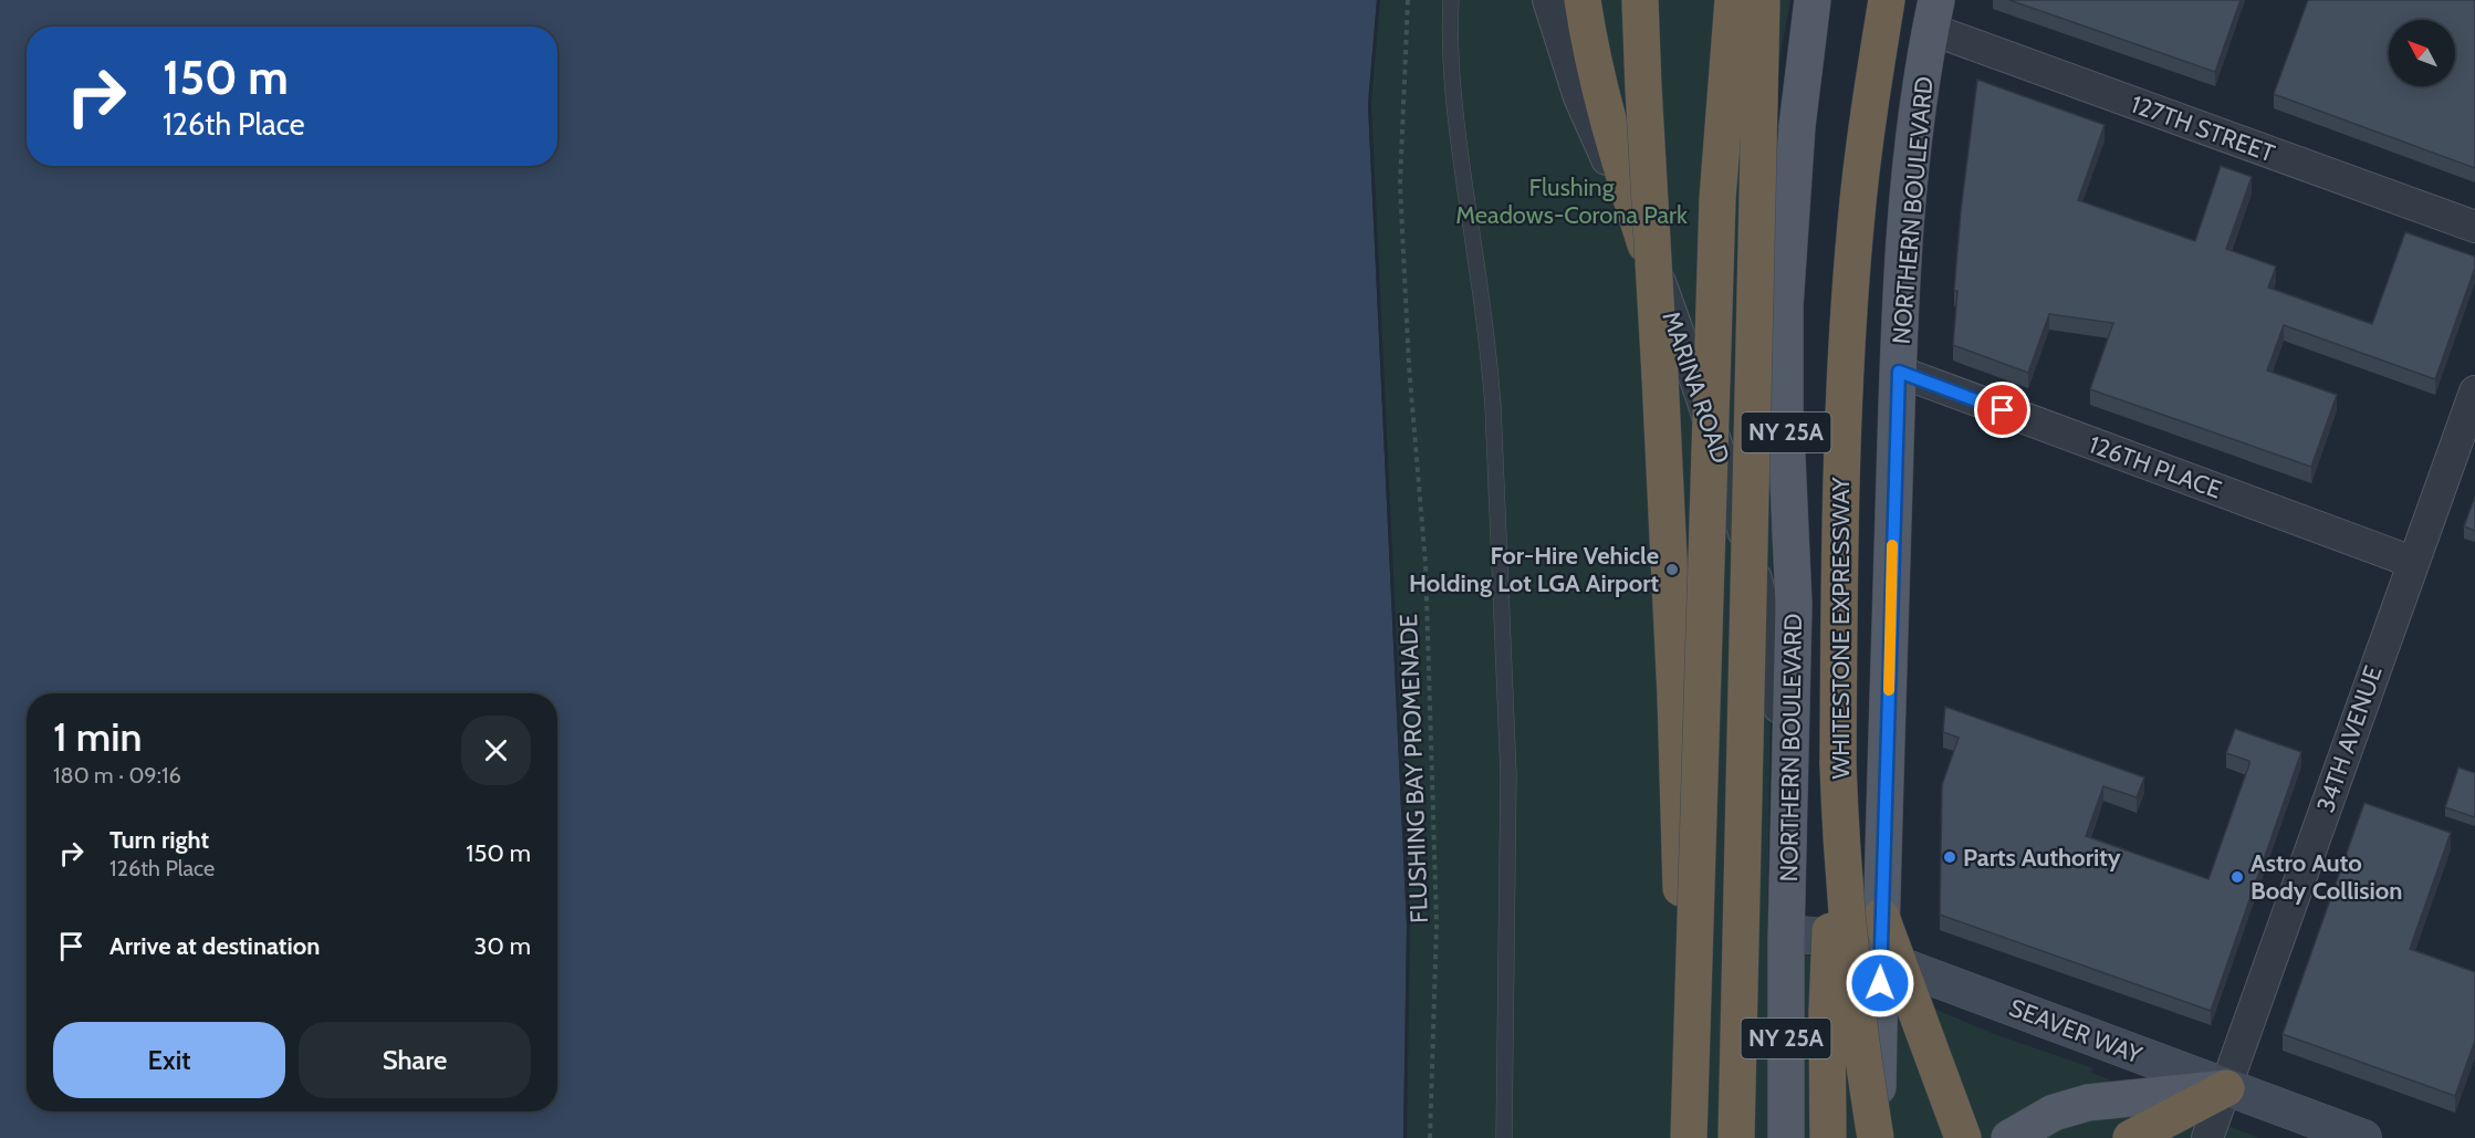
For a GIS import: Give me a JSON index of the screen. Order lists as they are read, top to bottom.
{
  "streets": {
    "highway": ["WHITESTONE EXPRESSWAY"],
    "main road": ["NORTHERN BOULEVARD", "NY 25A", "SEAVER WAY"],
    "street": [
      "127TH STREET",
      "MARINA ROAD",
      "126TH PLACE",
      "34TH AVENUE"
    ],
    "path": ["FLUSHING BAY PROMENADE"]
  },
  "crossings": [
    ["127TH STREET", "NORTHERN BOULEVARD"],
    ["NORTHERN BOULEVARD", "MARINA ROAD"],
    ["NORTHERN BOULEVARD", "126TH PLACE"],
    ["NORTHERN BOULEVARD", "SEAVER WAY"],
    ["126TH PLACE", "34TH AVENUE"],
    ["34TH AVENUE", "SEAVER WAY"]
  ],
  "parks": ["Flushing Meadows-Corona Park"],
  "places": ["For-Hire Vehicle Holding Lot LGA Airport", "Parts Authority", "Astro Auto Body Collision"],
  "north": "top left",
  "page": {
    "turn": ["150 m", "126th Place"],
    "heading": ["1 min", "180 m · 09:16"],
    "list": [
      {
        "name": "Turn right",
        "note": "126th Place",
        "value": "150 m"
      },
      {
        "name": "Arrive at destination",
        "value": "30 m"
      }
    ],
    "buttons": ["Exit", "Share"]
  }
}
